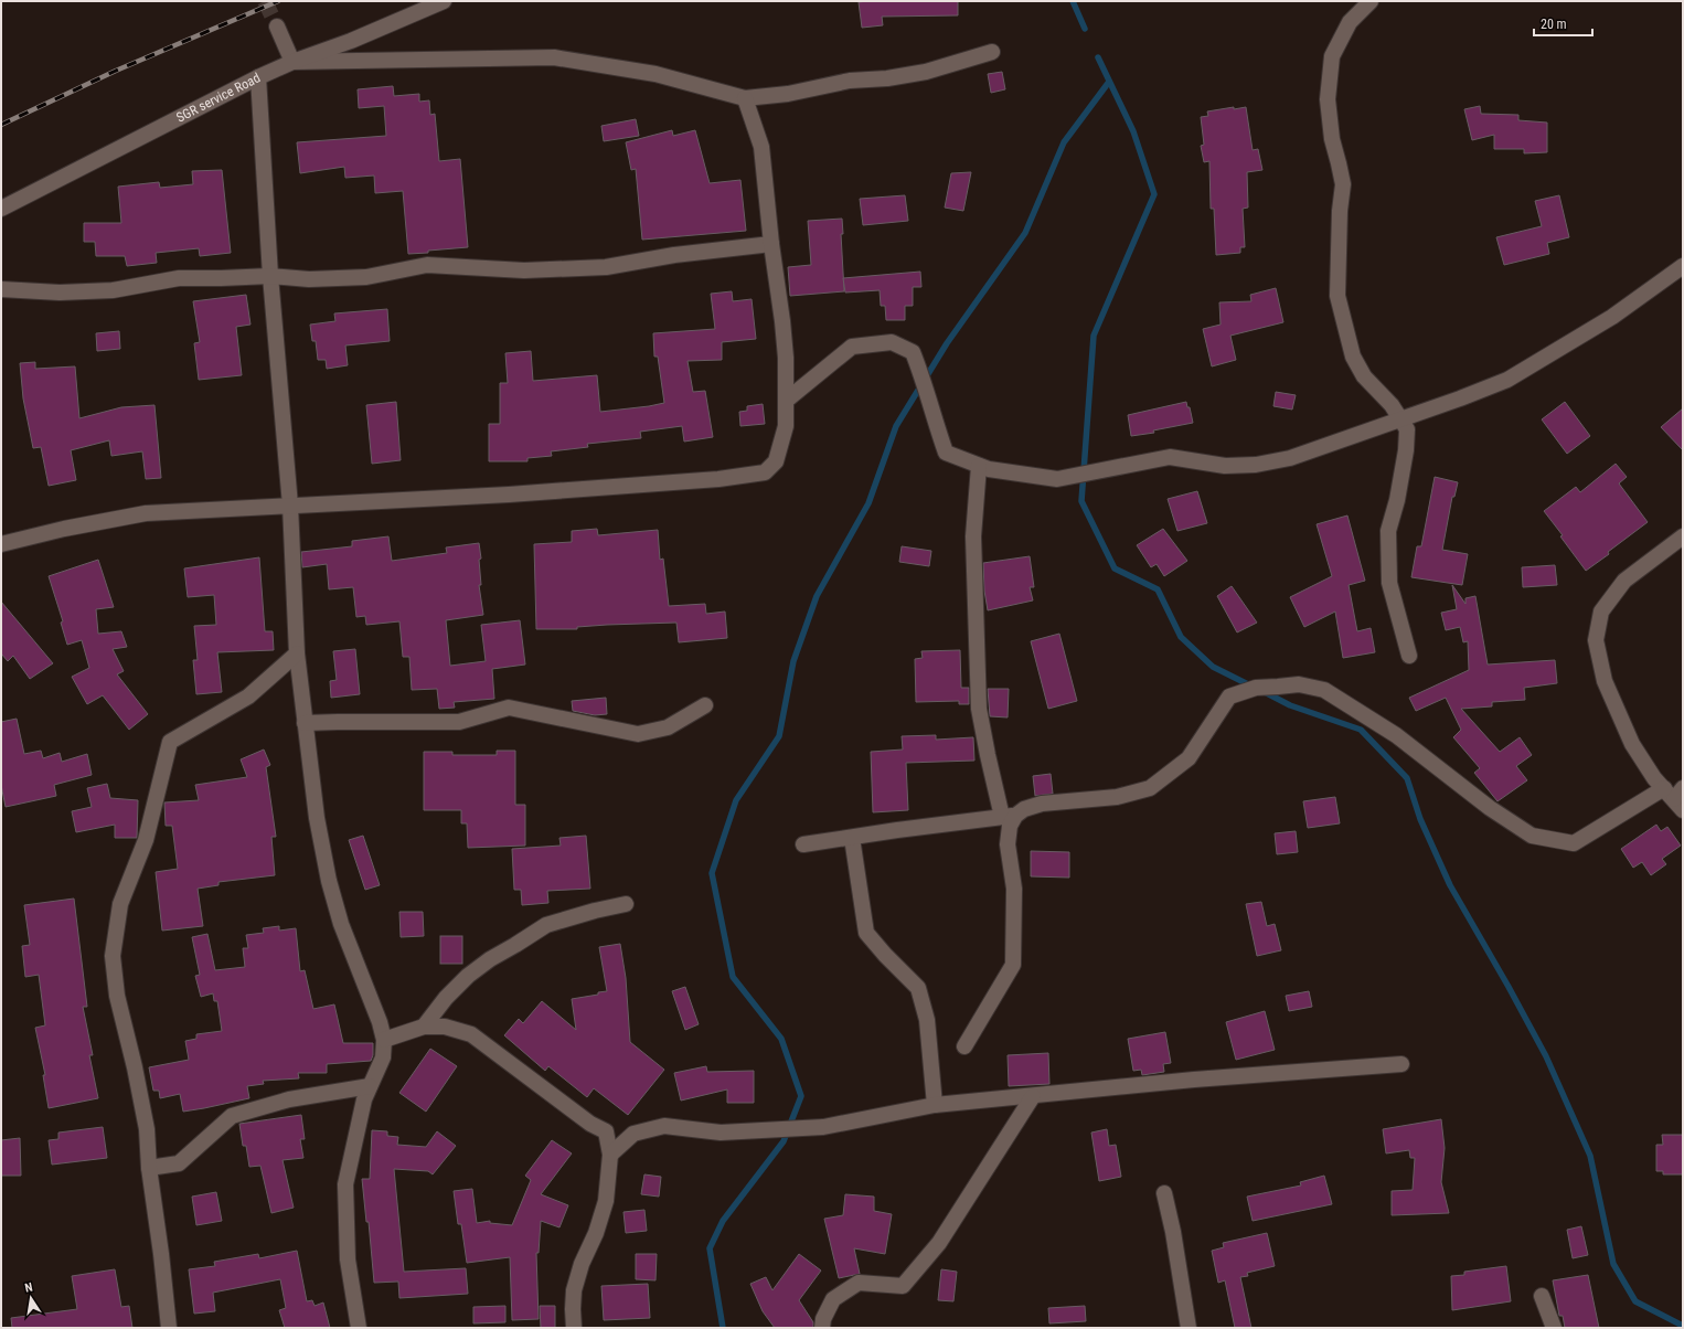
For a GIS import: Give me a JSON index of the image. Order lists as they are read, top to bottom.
{
  "streets": {
    "street": ["SGR service Road"]
  },
  "scale_bar": "20 m",
  "north": "top"
}
